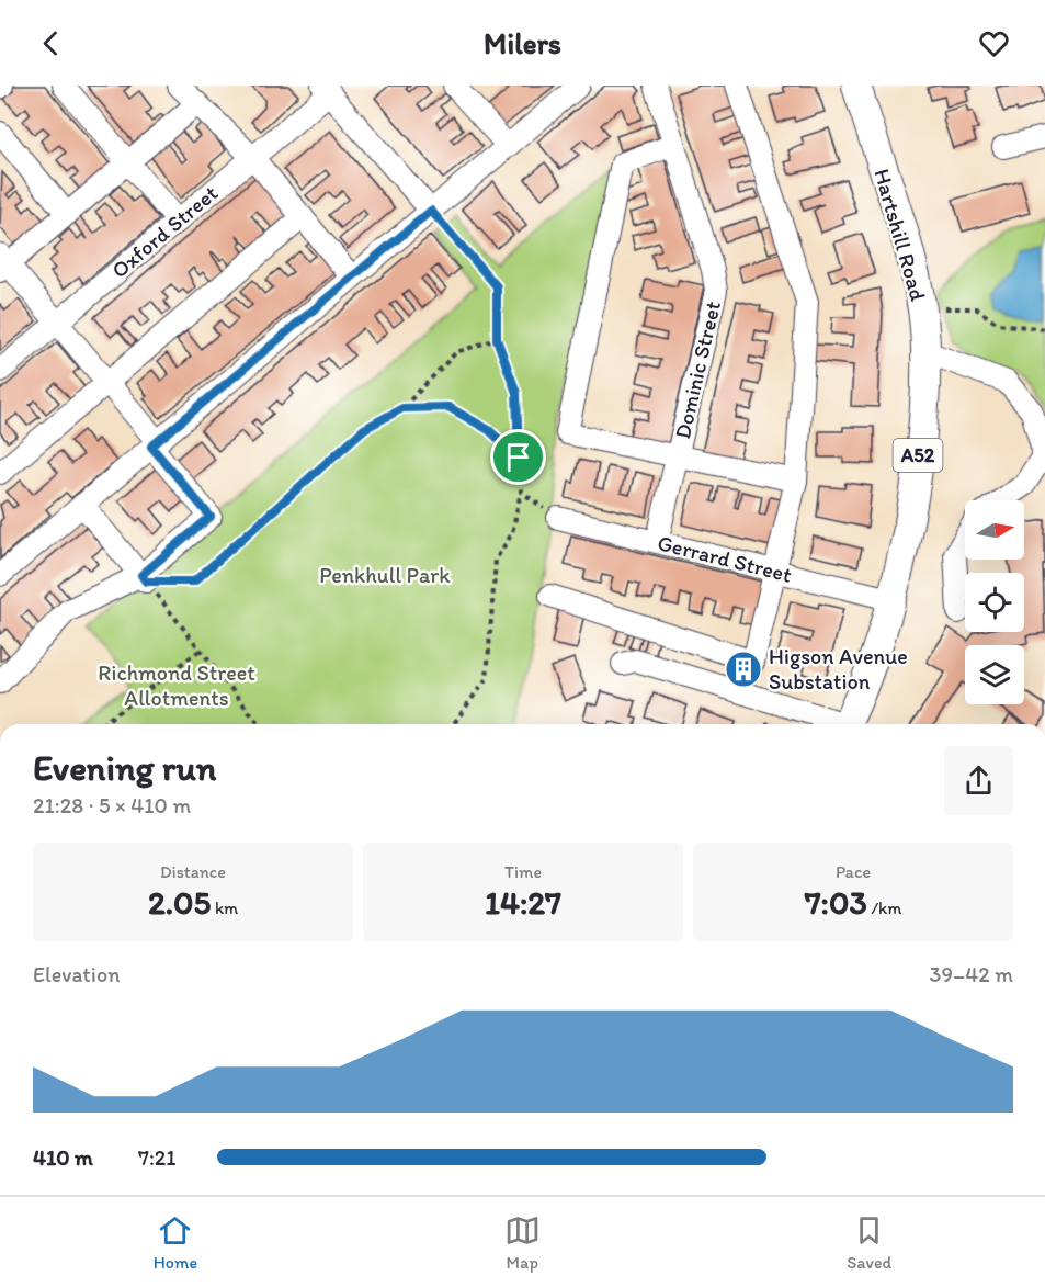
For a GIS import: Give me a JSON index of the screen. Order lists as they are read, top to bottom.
{
  "streets": {
    "main road": ["Hartshill Road", "A52"],
    "street": ["Oxford Street", "Dominic Street", "Gerrard Street"]
  },
  "crossings": [
    ["Hartshill Road", "Gerrard Street"],
    ["Dominic Street", "Gerrard Street"]
  ],
  "parks": ["Penkhull Park", "Richmond Street Allotments"],
  "places": {
    "building": ["Higson Avenue Substation"]
  },
  "north": "right",
  "page": {
    "header": "Milers",
    "heading": ["Evening run", "21:28 · 5 × 410 m"],
    "stats": [
      ["Distance", "2.05 km"],
      ["Time", "14:27"],
      ["Pace", "7:03 /km"]
    ],
    "chart": ["Elevation", "39–42 m"],
    "list": [
      {
        "name": "410 m",
        "note": "7:21"
      }
    ],
    "tabs": ["Home", "Map", "Saved"]
  }
}
